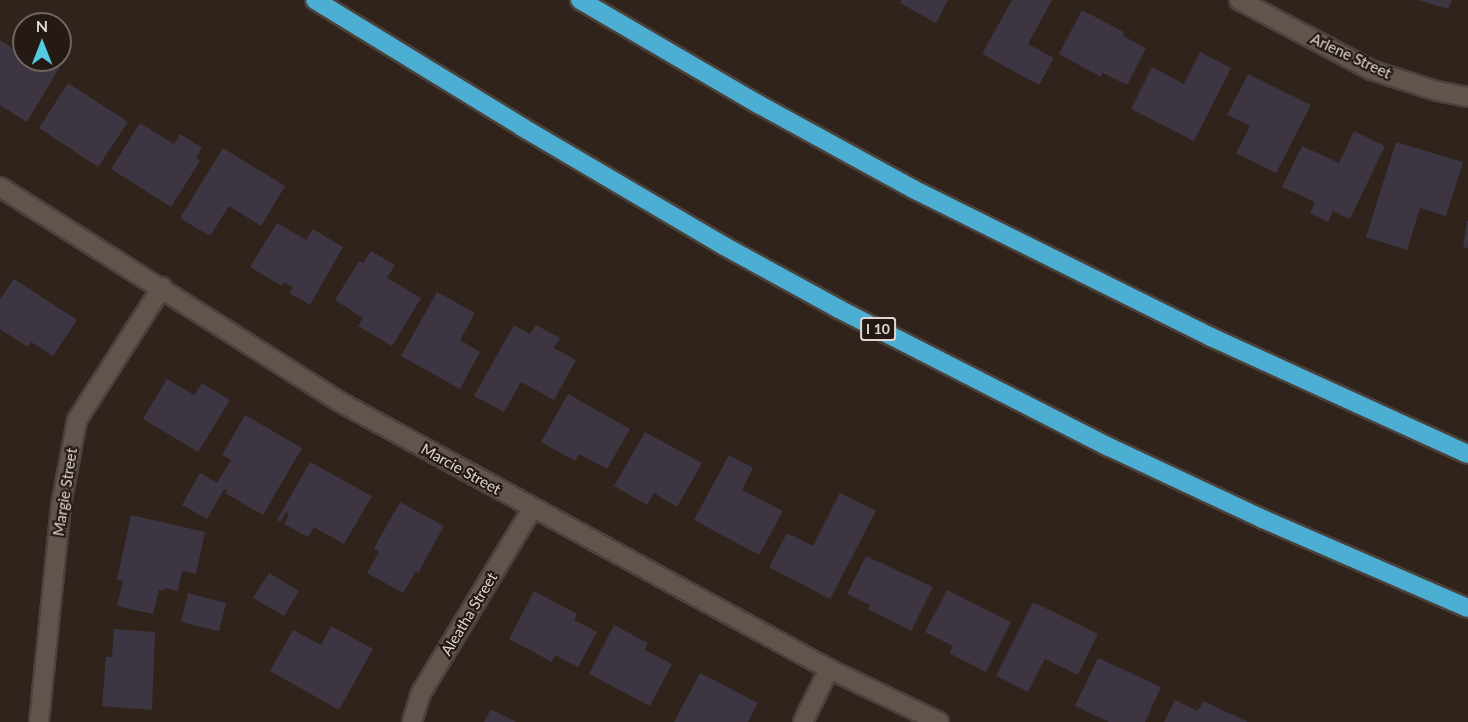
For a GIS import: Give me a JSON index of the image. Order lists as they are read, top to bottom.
{
  "streets": {
    "highway": ["I 10"],
    "street": [
      "Arlene Street",
      "Marcie Street",
      "Margie Street",
      "Aleatha Street"
    ]
  },
  "crossings": [
    ["Marcie Street", "Margie Street"],
    ["Marcie Street", "Aleatha Street"]
  ],
  "north": "top"
}
